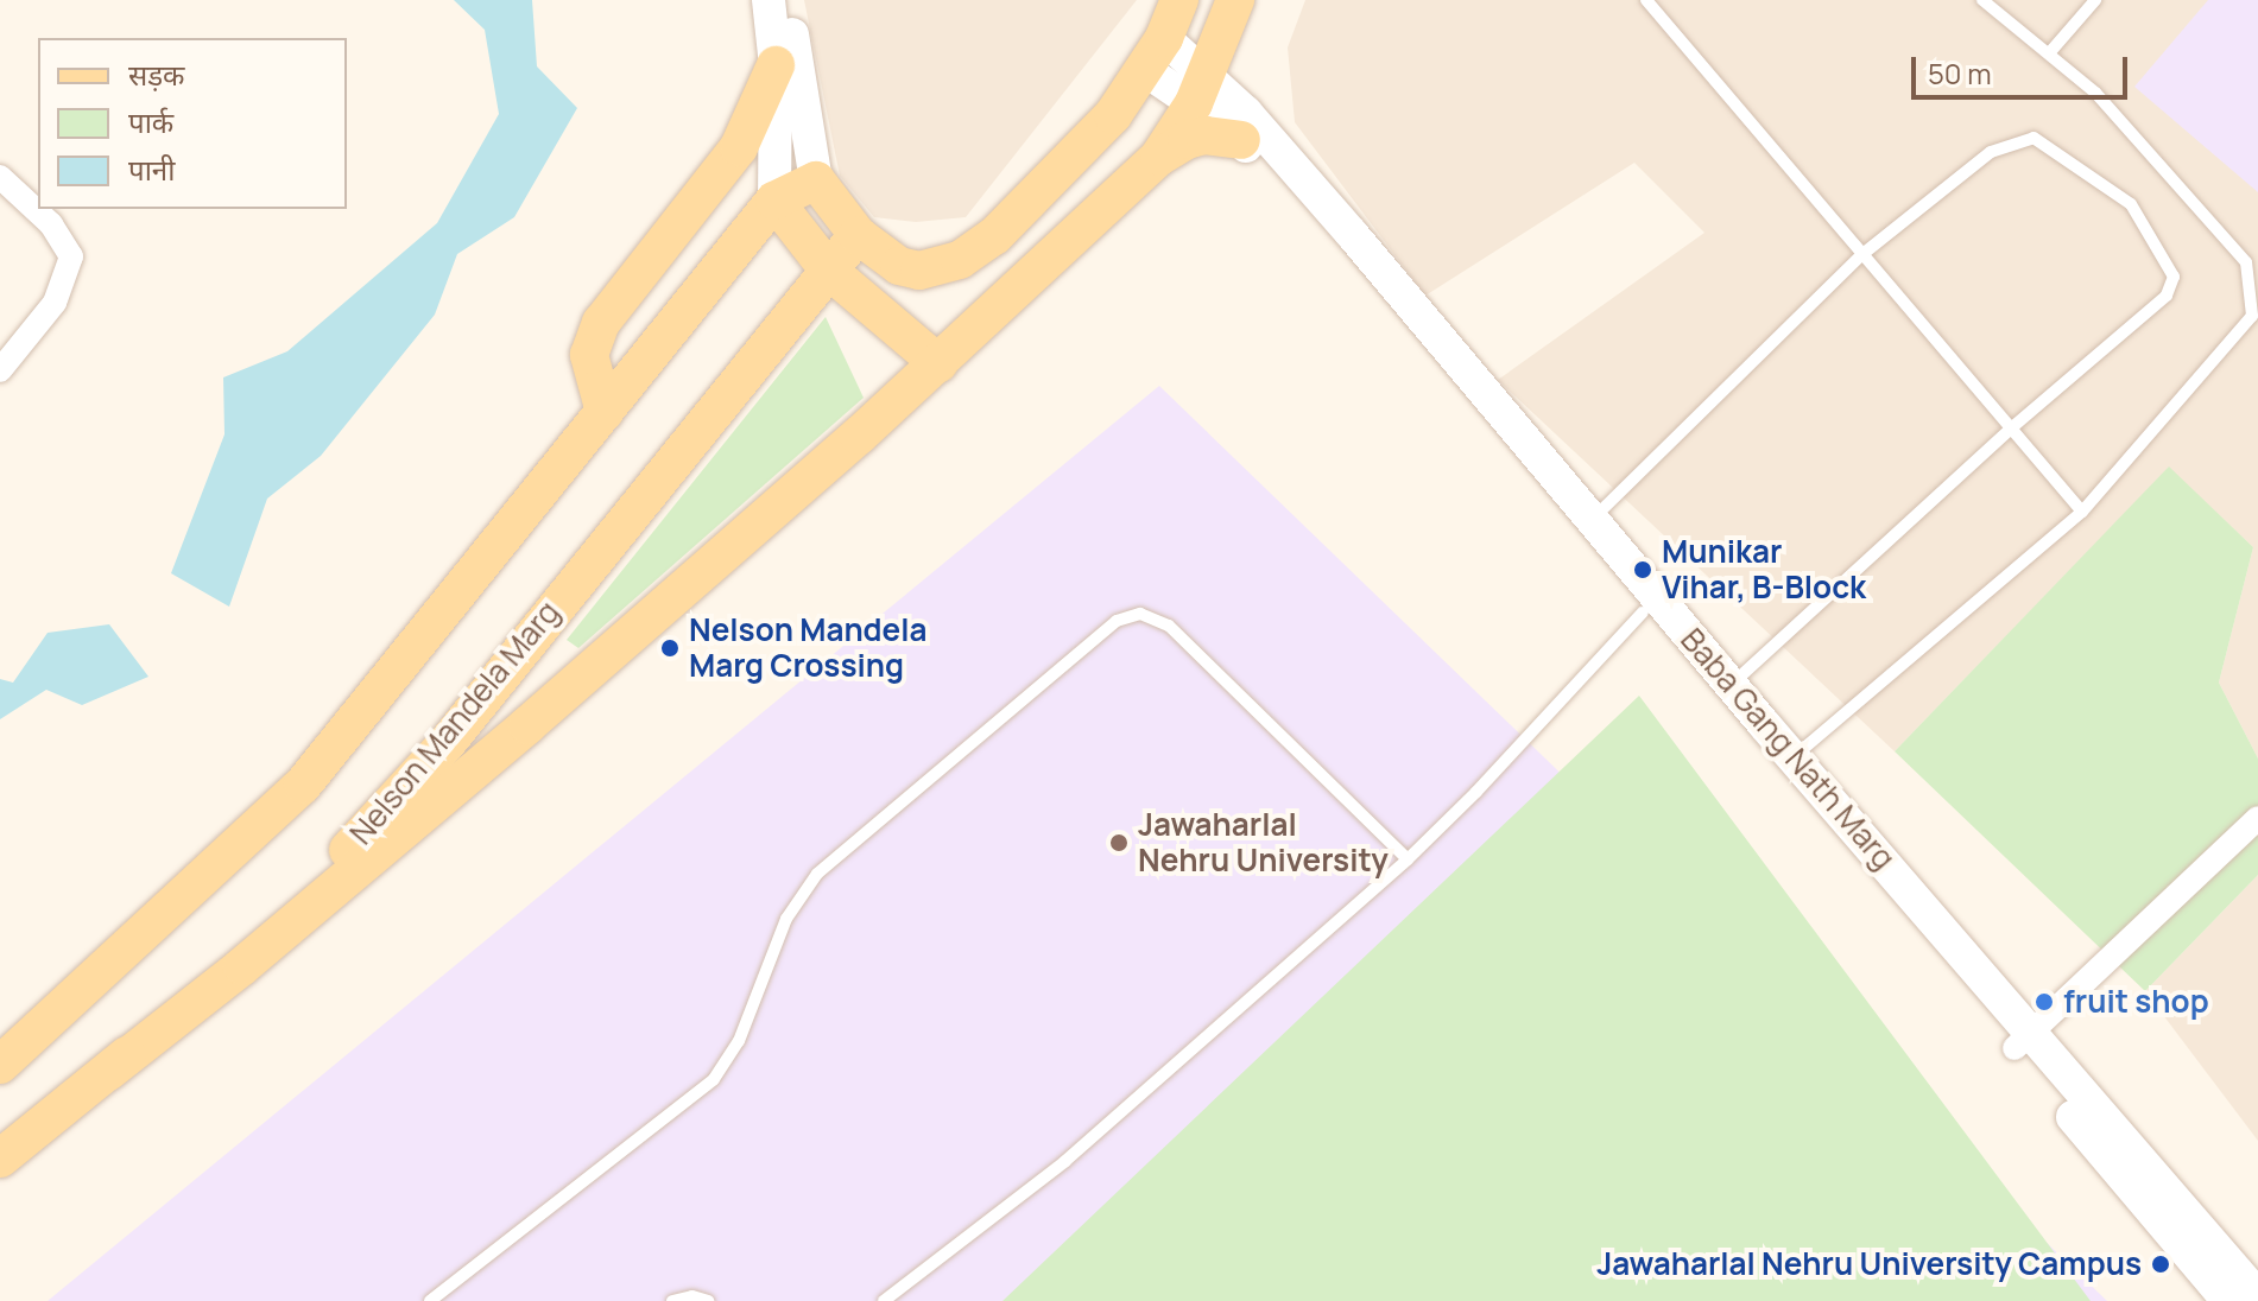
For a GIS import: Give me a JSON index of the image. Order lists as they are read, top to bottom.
{
  "streets": {
    "main road": ["Nelson Mandela Marg"],
    "street": ["Baba Gang Nath Marg"]
  },
  "places": [
    "Munikar Vihar, B-Block",
    "Nelson Mandela Marg Crossing",
    "Jawaharlal Nehru University",
    "fruit shop",
    "Jawaharlal Nehru University Campus"
  ],
  "legend": ["सड़क", "पार्क", "पानी"],
  "scale_bar": "50 m"
}
